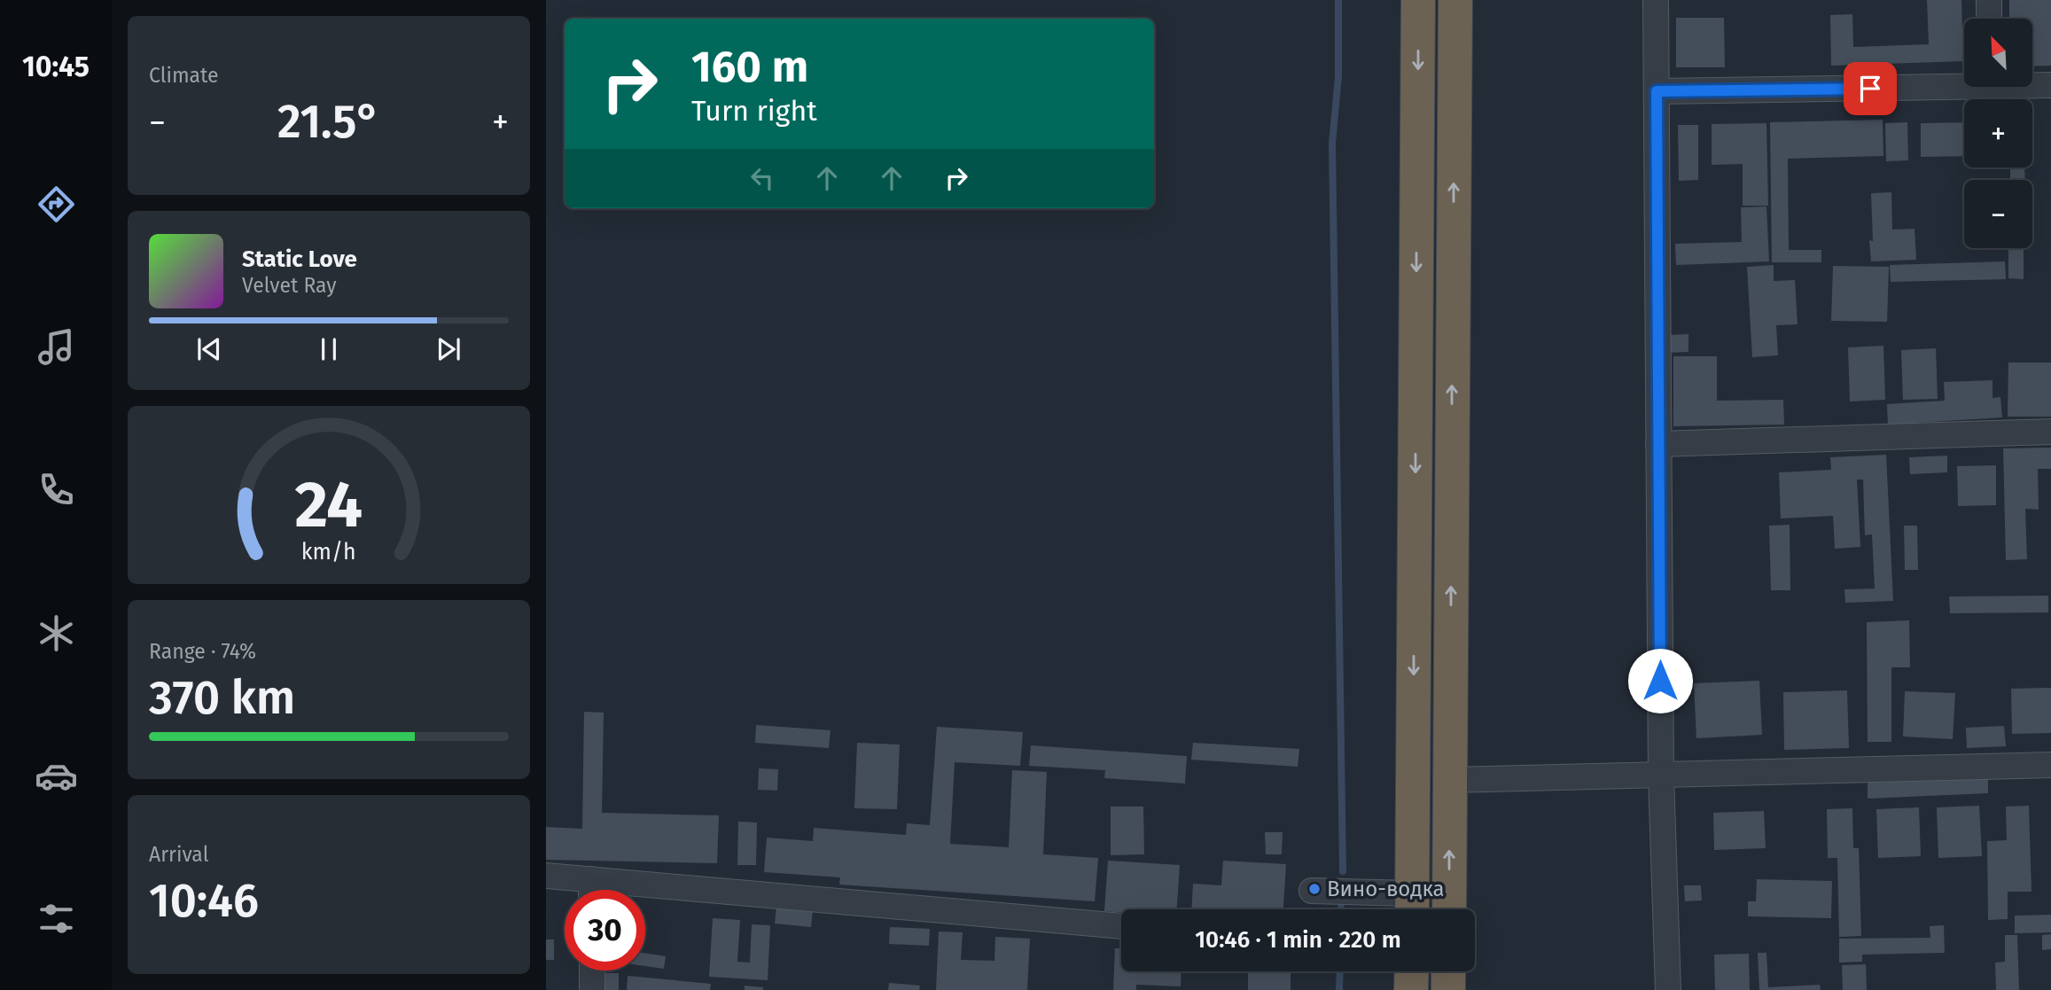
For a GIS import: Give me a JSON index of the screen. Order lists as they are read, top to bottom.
{
  "places": ["Вино-водка"],
  "north": "top left",
  "page": {
    "tabs": "10:45",
    "tile": [
      "Climate",
      ["Range · 74%", "370 km"],
      ["Arrival", "10:46"]
    ],
    "map_buttons": ["+", "−"],
    "turn": ["160 m", "Turn right"],
    "heat": ["−", "21.5°", "+"],
    "song": ["Static Love", "Velvet Ray"],
    "limit": "30",
    "trip": "10:46 · 1 min · 220 m",
    "gauge": ["24", "km/h"]
  }
}
